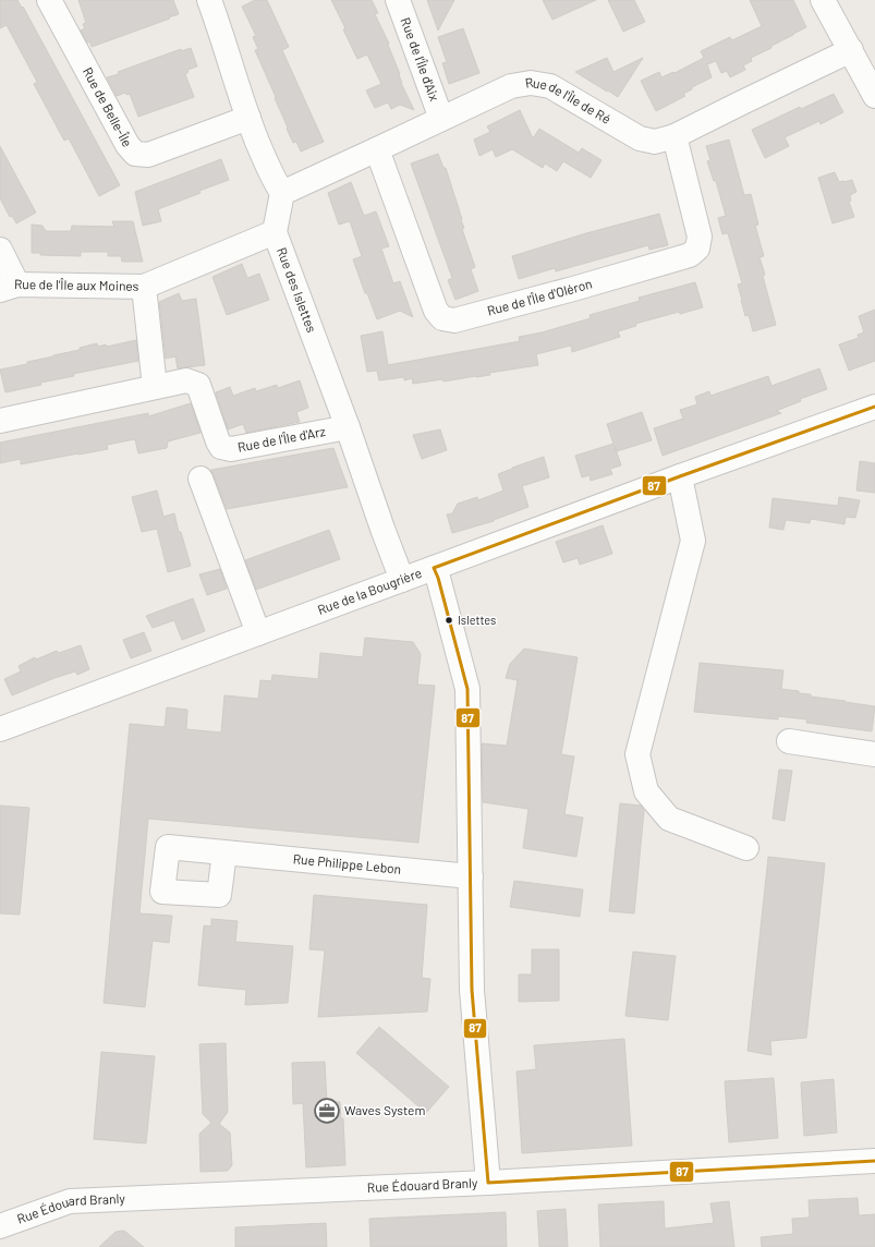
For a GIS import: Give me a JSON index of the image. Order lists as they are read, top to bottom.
{
  "streets": {
    "street": [
      "Rue de l'Île d'Aix",
      "Rue de l'Île de Ré",
      "Rue de Belle-Île",
      "Rue de l'Île aux Moines",
      "Rue des Islettes",
      "Rue de l'Île d'Oléron",
      "Rue de l'Île d'Arz",
      "Rue de la Bougrière",
      "Rue Philippe Lebon",
      "Rue Édouard Branly"
    ]
  },
  "crossings": [
    ["Rue de l'Île d'Aix", "Rue de l'Île de Ré"],
    ["Rue de l'Île de Ré", "Rue des Islettes"],
    ["Rue de l'Île de Ré", "Rue de l'Île d'Oléron"],
    ["Rue de l'Île aux Moines", "Rue des Islettes"],
    ["Rue des Islettes", "Rue de l'Île d'Arz"],
    ["Rue des Islettes", "Rue de la Bougrière"]
  ],
  "places": {
    "other": ["Islettes"],
    "office": ["Waves System"]
  },
  "lines": ["transit line 87"]
}
